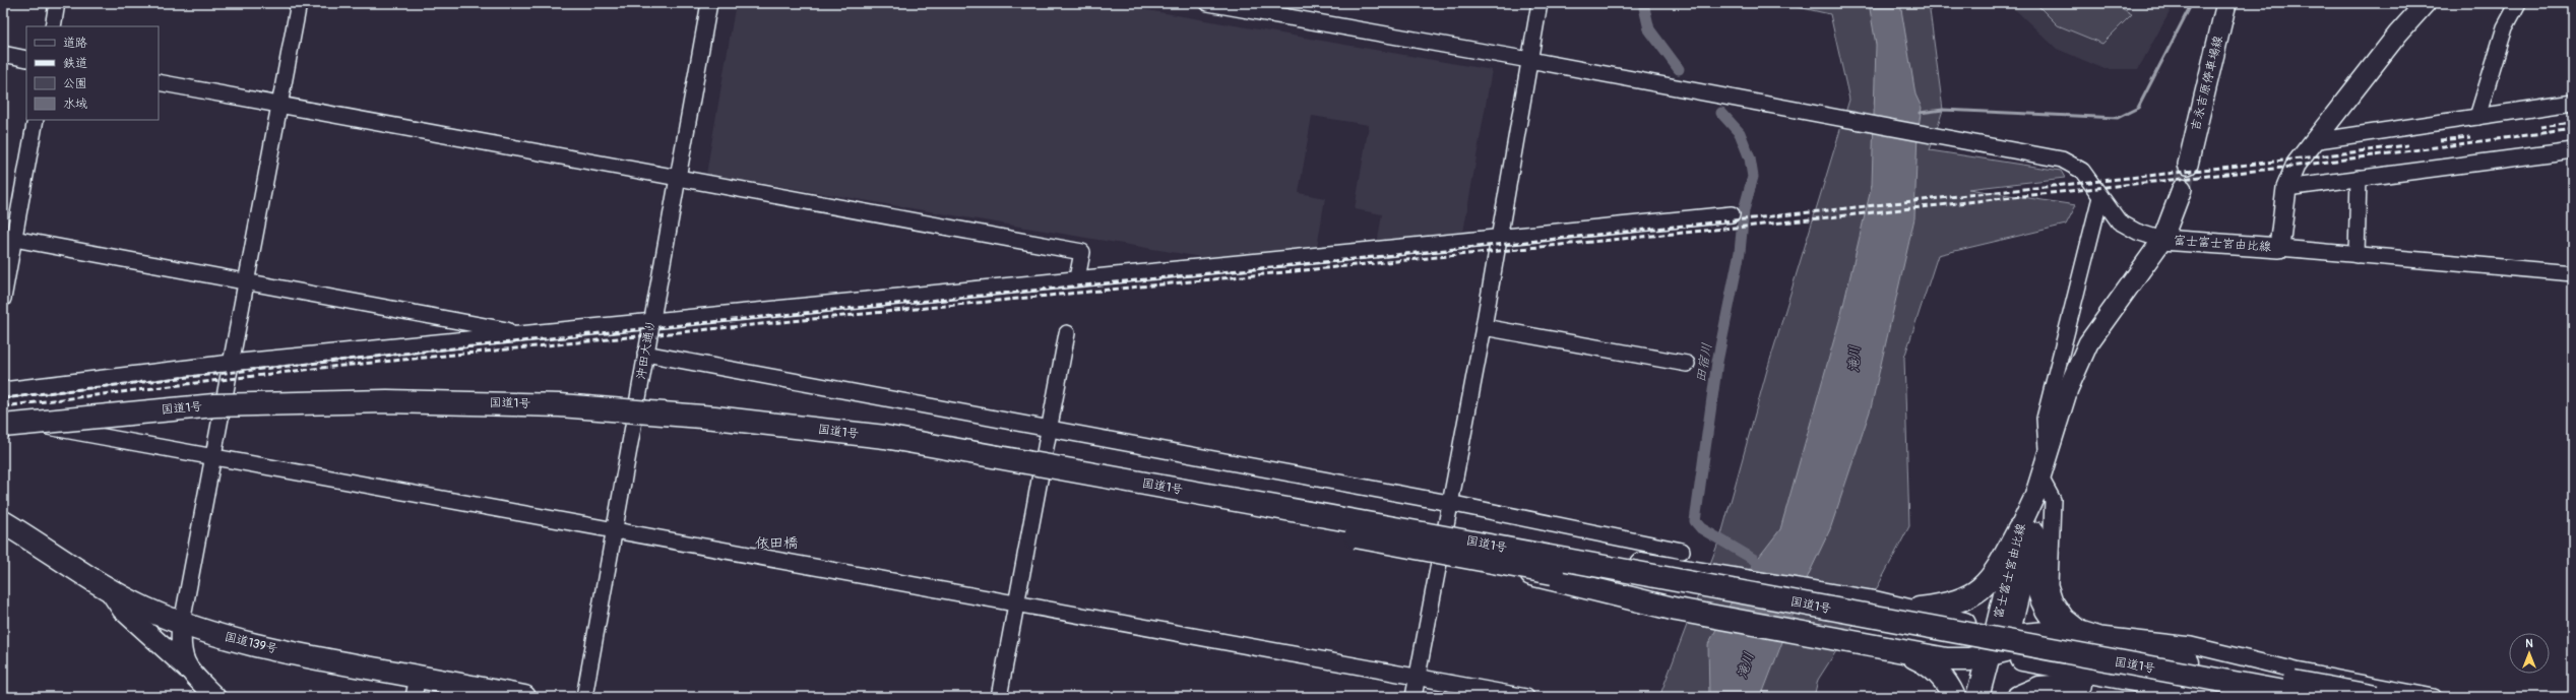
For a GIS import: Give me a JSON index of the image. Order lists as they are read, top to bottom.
{
  "streets": {
    "highway": ["国道1号", "国道139号"],
    "main road": ["吉永吉原停車場線", "富士富士宮由比線"],
    "street": ["沖田大通り"]
  },
  "districts": ["依田橋"],
  "water": ["滝川", "田宿川"],
  "legend": [
    "道路",
    "鉄道",
    "公園",
    "水域"
  ],
  "north": "top"
}
